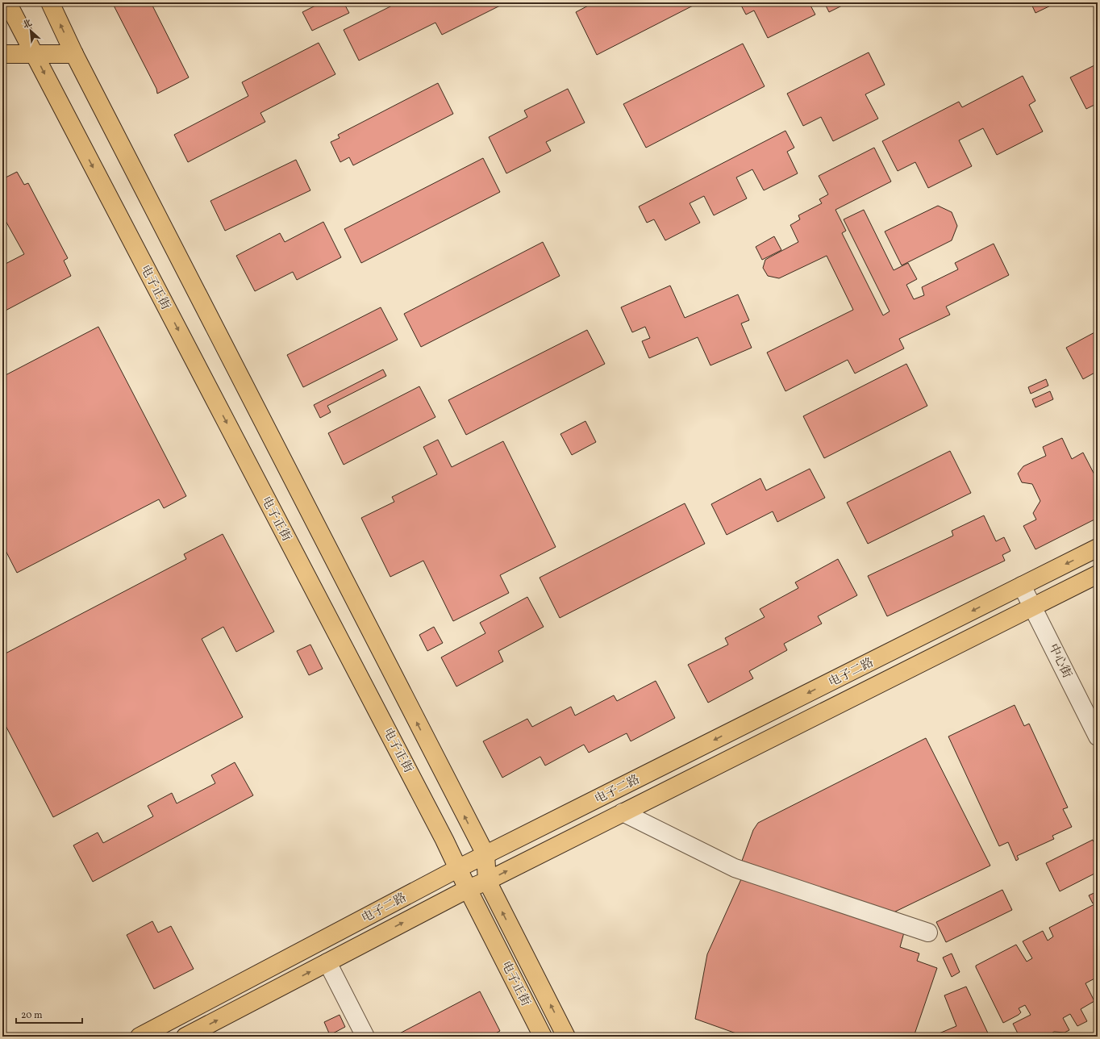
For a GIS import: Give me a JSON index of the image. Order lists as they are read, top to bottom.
{
  "streets": {
    "main road": ["电子正街", "电子二路"],
    "street": ["中心街"]
  },
  "crossings": [
    ["电子正街", "电子二路"],
    ["中心街", "电子二路"]
  ],
  "scale_bar": "20 m",
  "north": "top left"
}
